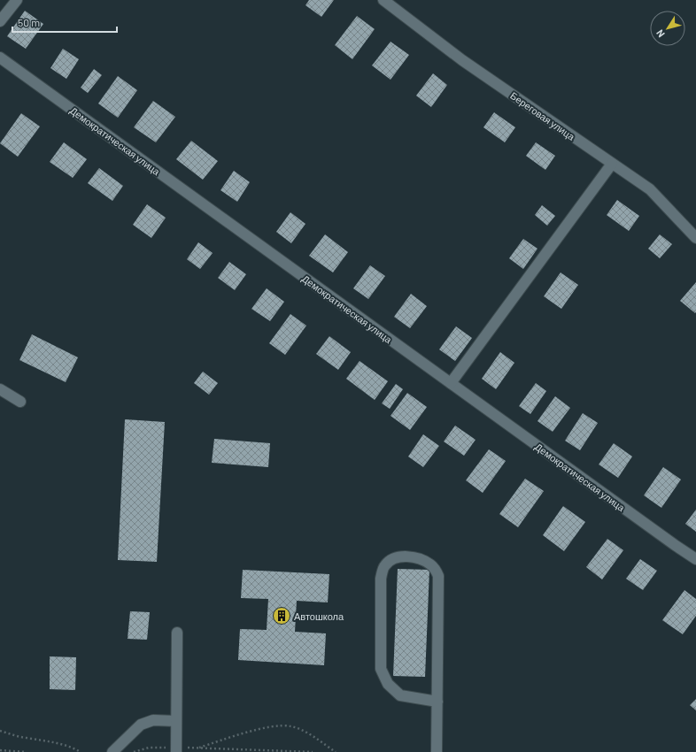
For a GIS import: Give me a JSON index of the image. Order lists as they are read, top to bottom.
{
  "streets": {
    "street": ["Береговая улица", "Демократическая улица"]
  },
  "places": {
    "building": ["Автошкола"]
  },
  "scale_bar": "50 m",
  "north": "bottom left"
}
